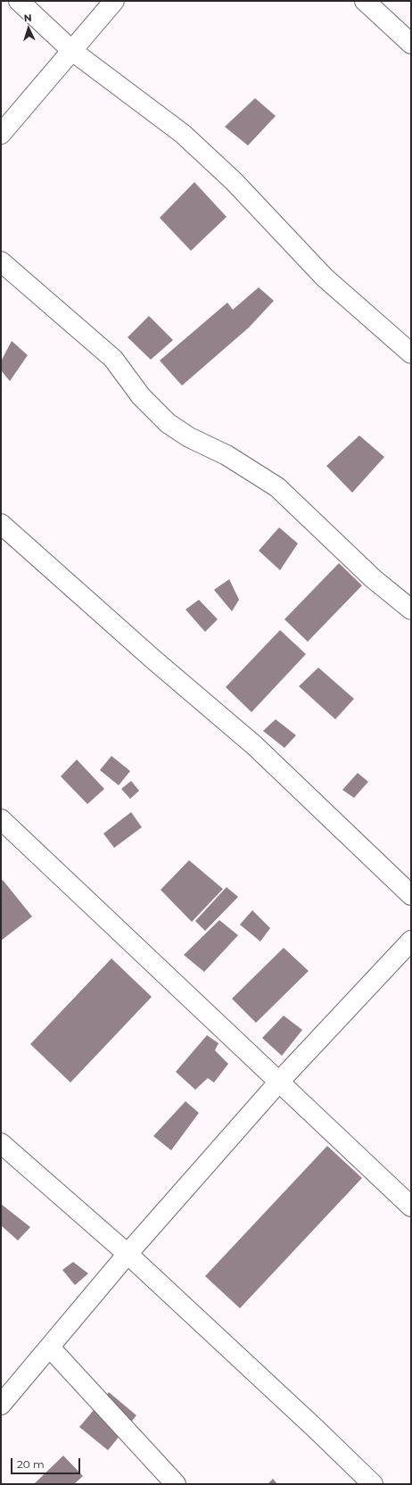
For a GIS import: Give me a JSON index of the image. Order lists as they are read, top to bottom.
{
  "scale_bar": "20 m",
  "north": "top"
}
